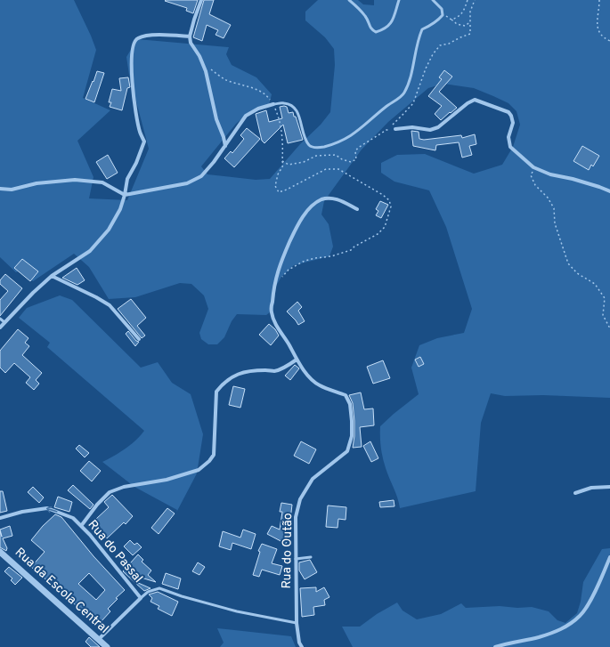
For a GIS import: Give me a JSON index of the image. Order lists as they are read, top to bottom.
{
  "streets": {
    "street": ["Rua do Outão", "Rua do Passal", "Rua da Escola Central"]
  },
  "crossings": [
    ["Rua do Outão", "Rua do Passal"]
  ]
}
